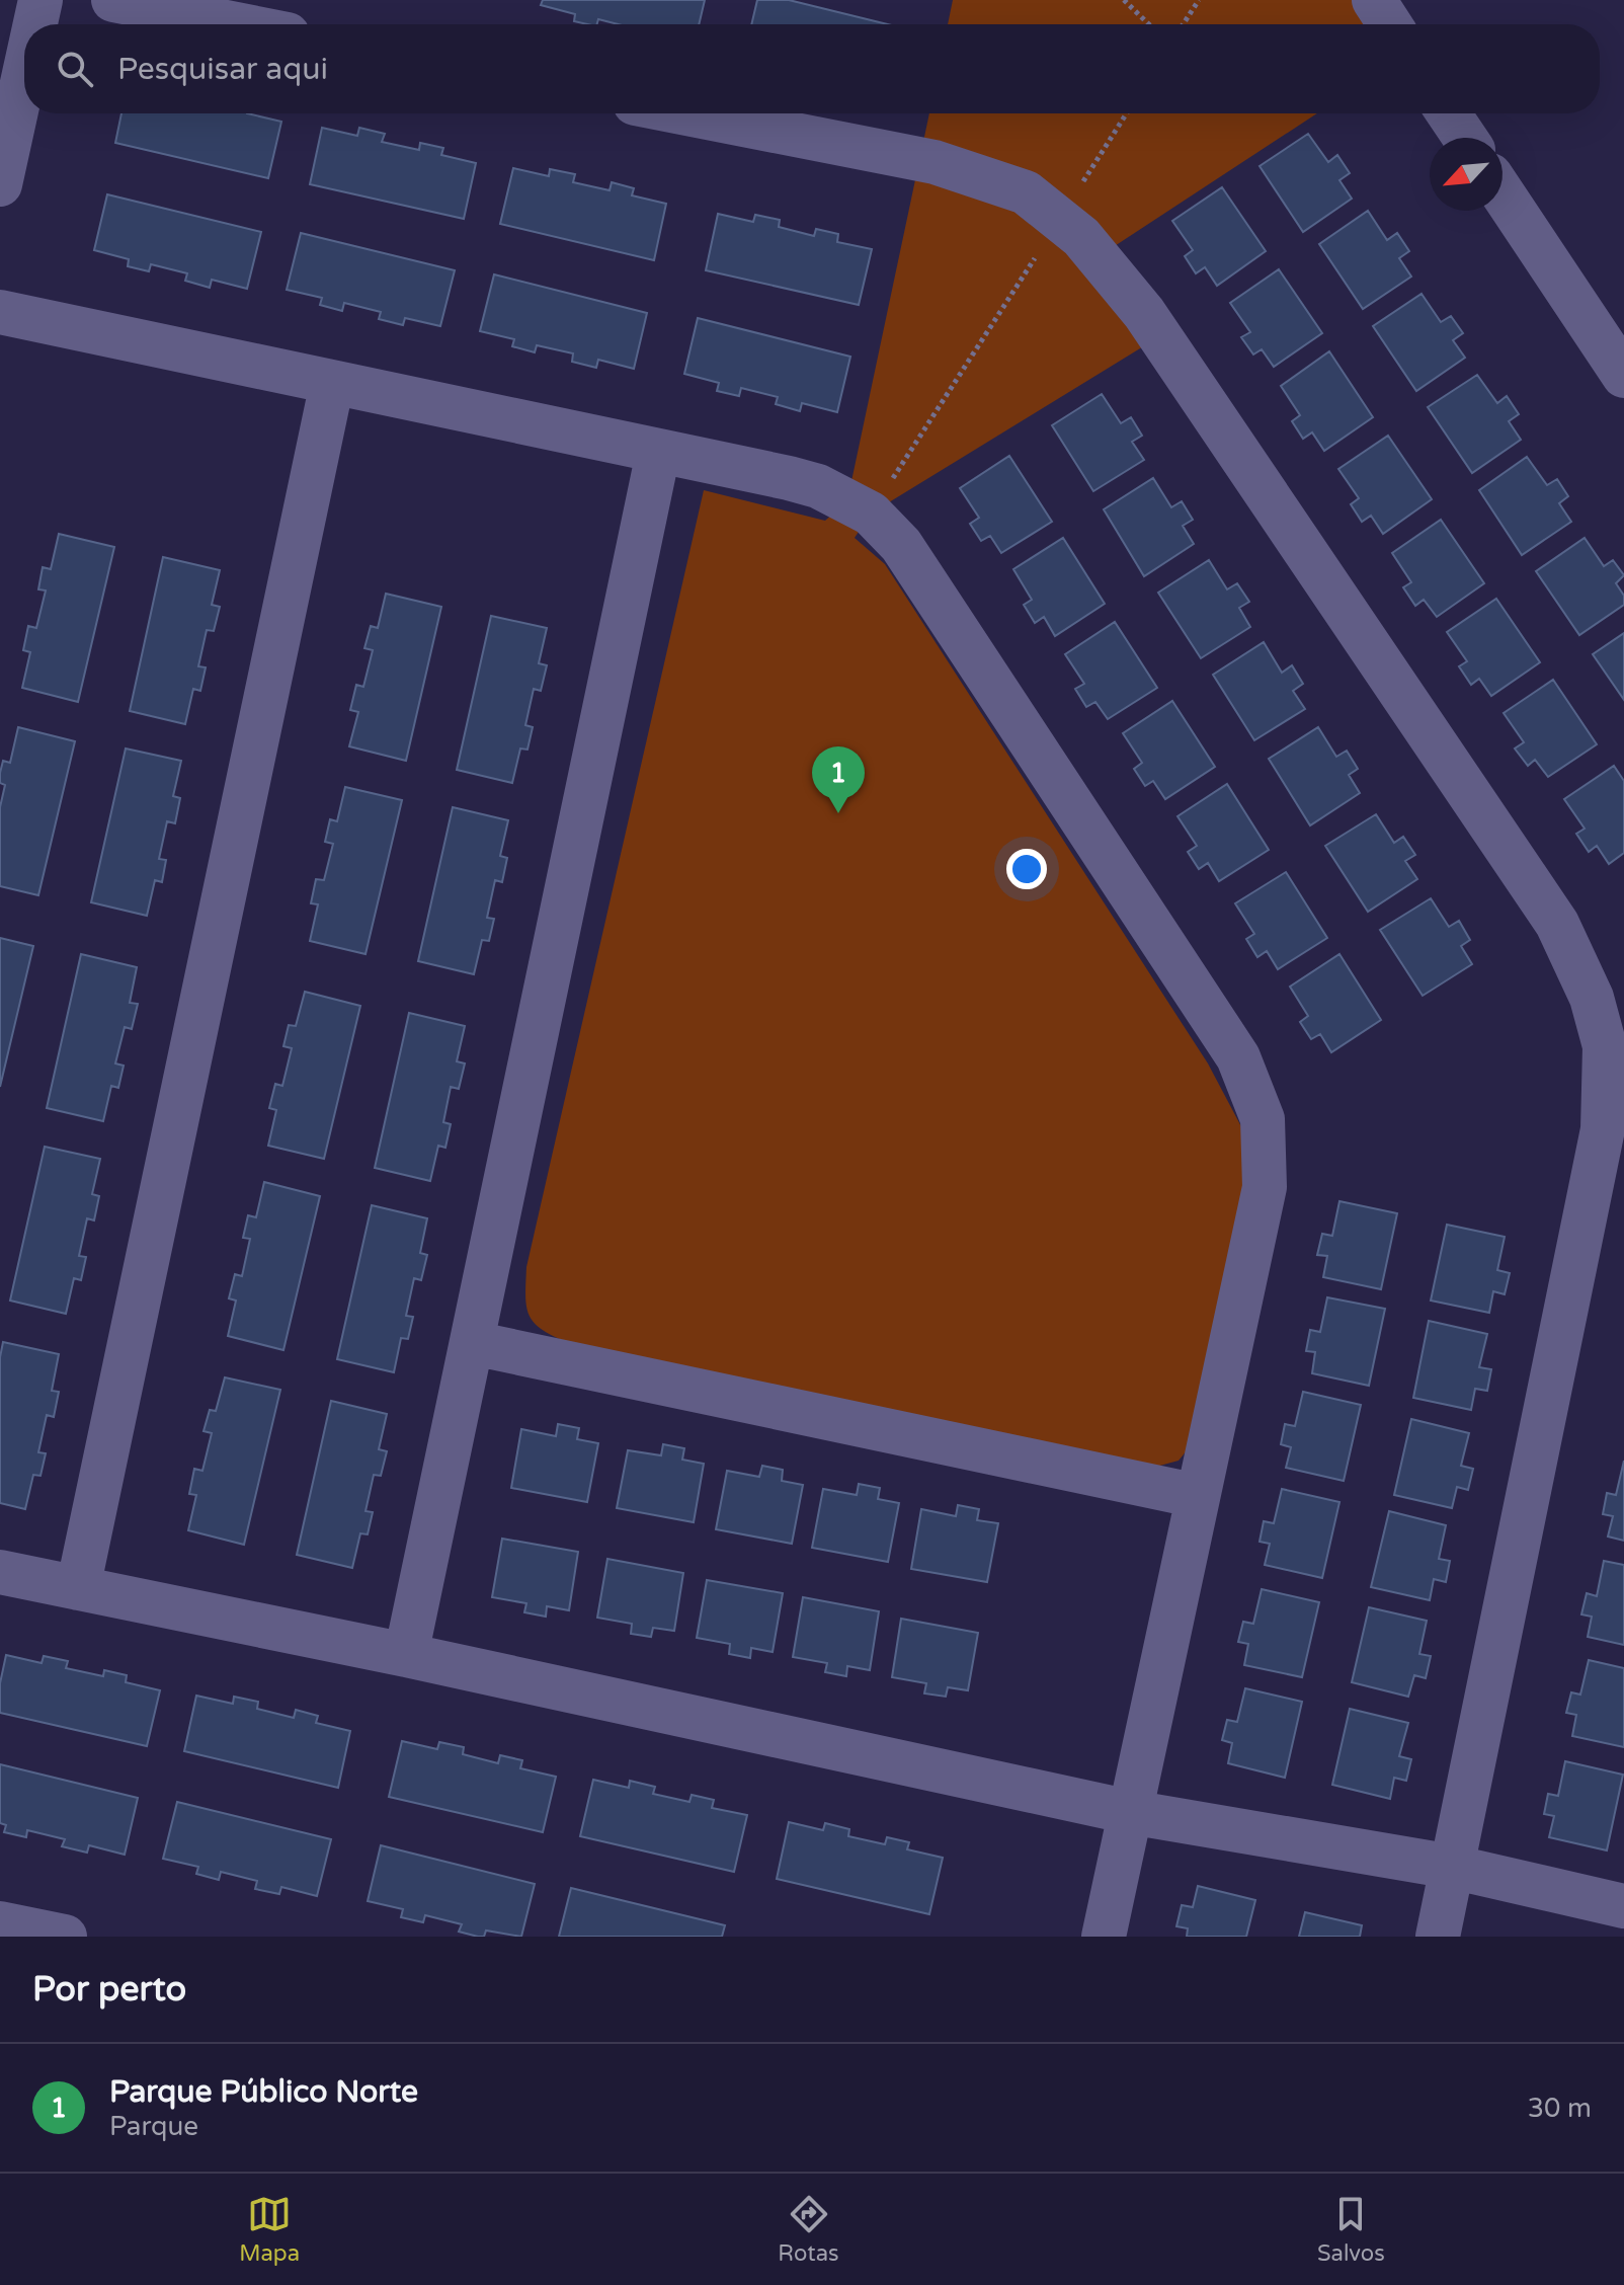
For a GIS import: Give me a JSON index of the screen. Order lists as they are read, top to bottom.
{
  "north": "bottom left",
  "page": {
    "search": "Pesquisar aqui",
    "pins": "1",
    "heading": "Por perto",
    "list": [
      {
        "mark": "1",
        "name": "Parque Público Norte",
        "note": "Parque",
        "value": "30 m"
      }
    ],
    "nav": ["Mapa", "Rotas", "Salvos"]
  }
}
